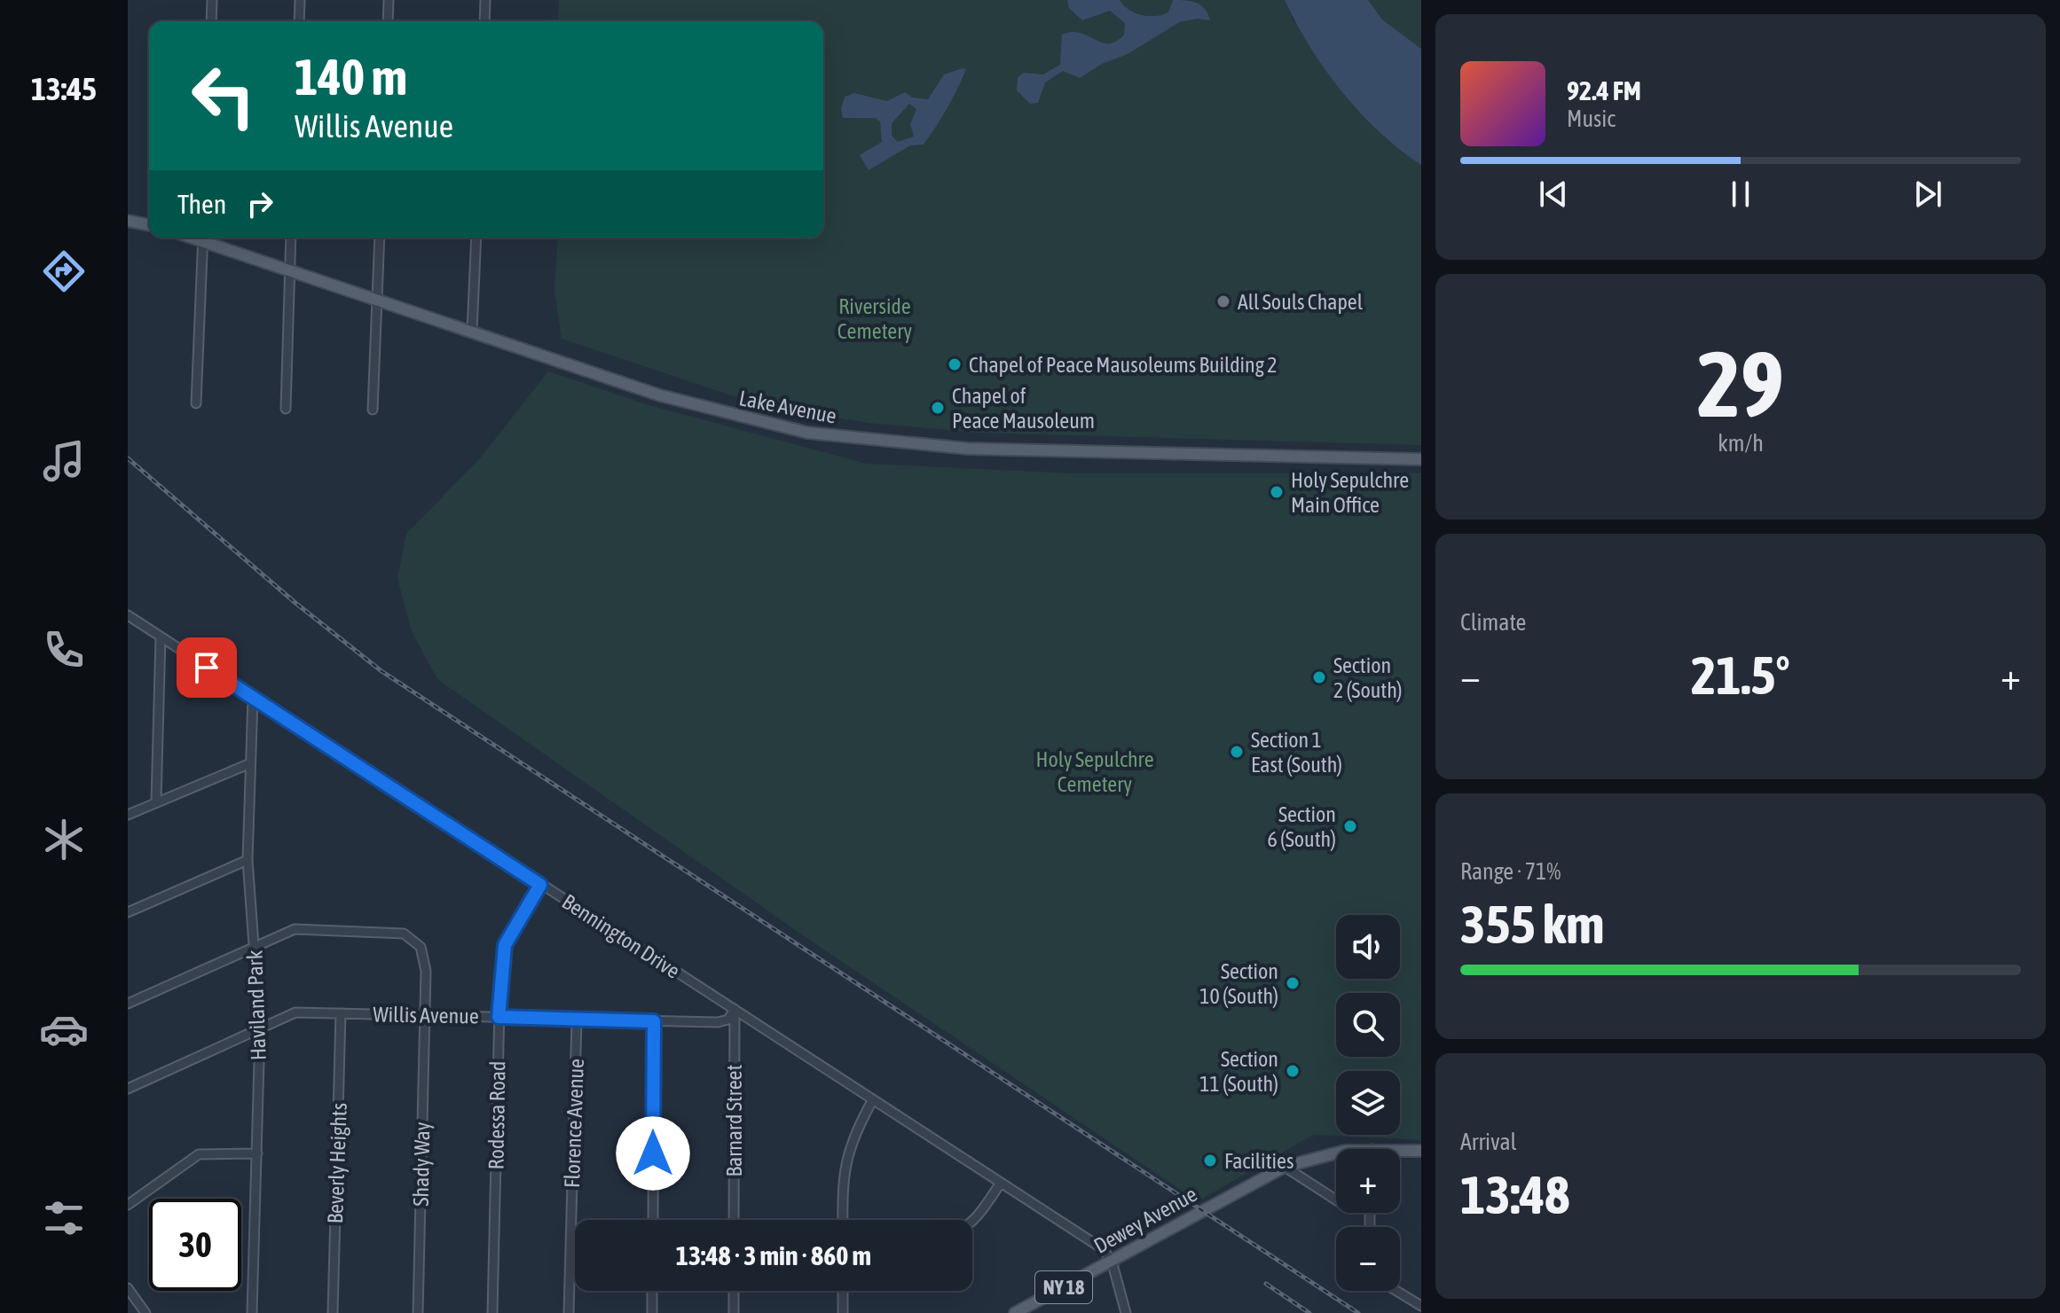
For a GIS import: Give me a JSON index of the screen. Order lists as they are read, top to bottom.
{
  "streets": {
    "main road": ["Lake Avenue", "Dewey Avenue", "NY 18"],
    "street": [
      "Bennington Drive",
      "Haviland Park",
      "Willis Avenue",
      "Rodessa Road",
      "Barnard Street",
      "Florence Avenue",
      "Beverly Heights",
      "Shady Way"
    ]
  },
  "crossings": [
    ["Bennington Drive", "Haviland Park"],
    ["Bennington Drive", "Willis Avenue"],
    ["Bennington Drive", "Rodessa Road"],
    ["Bennington Drive", "Barnard Street"],
    ["Bennington Drive", "Dewey Avenue"],
    ["Haviland Park", "Willis Avenue"],
    ["Haviland Park", "Shady Way"],
    ["Willis Avenue", "Rodessa Road"],
    ["Willis Avenue", "Barnard Street"],
    ["Willis Avenue", "Florence Avenue"],
    ["Willis Avenue", "Beverly Heights"],
    ["Willis Avenue", "Shady Way"]
  ],
  "parks": ["Riverside Cemetery", "Holy Sepulchre Cemetery"],
  "places": [
    "All Souls Chapel",
    "Chapel of Peace Mausoleums Building 2",
    "Chapel of Peace Mausoleum",
    "Holy Sepulchre Main Office",
    "Section 2 (South)",
    "Section 1 East (South)",
    "Section 6 (South)",
    "Section 10 (South)",
    "Section 11 (South)",
    "Facilities"
  ],
  "page": {
    "tabs": "13:45",
    "turn": ["140 m", "Willis Avenue"],
    "song": ["92.4 FM", "Music"],
    "then": "Then",
    "tile": [
      ["29", "km/h"],
      "Climate",
      ["Range · 71%", "355 km"],
      ["Arrival", "13:48"]
    ],
    "heat": ["−", "21.5°", "+"],
    "map_buttons": ["+", "−"],
    "limit": "30",
    "trip": "13:48 · 3 min · 860 m"
  }
}
